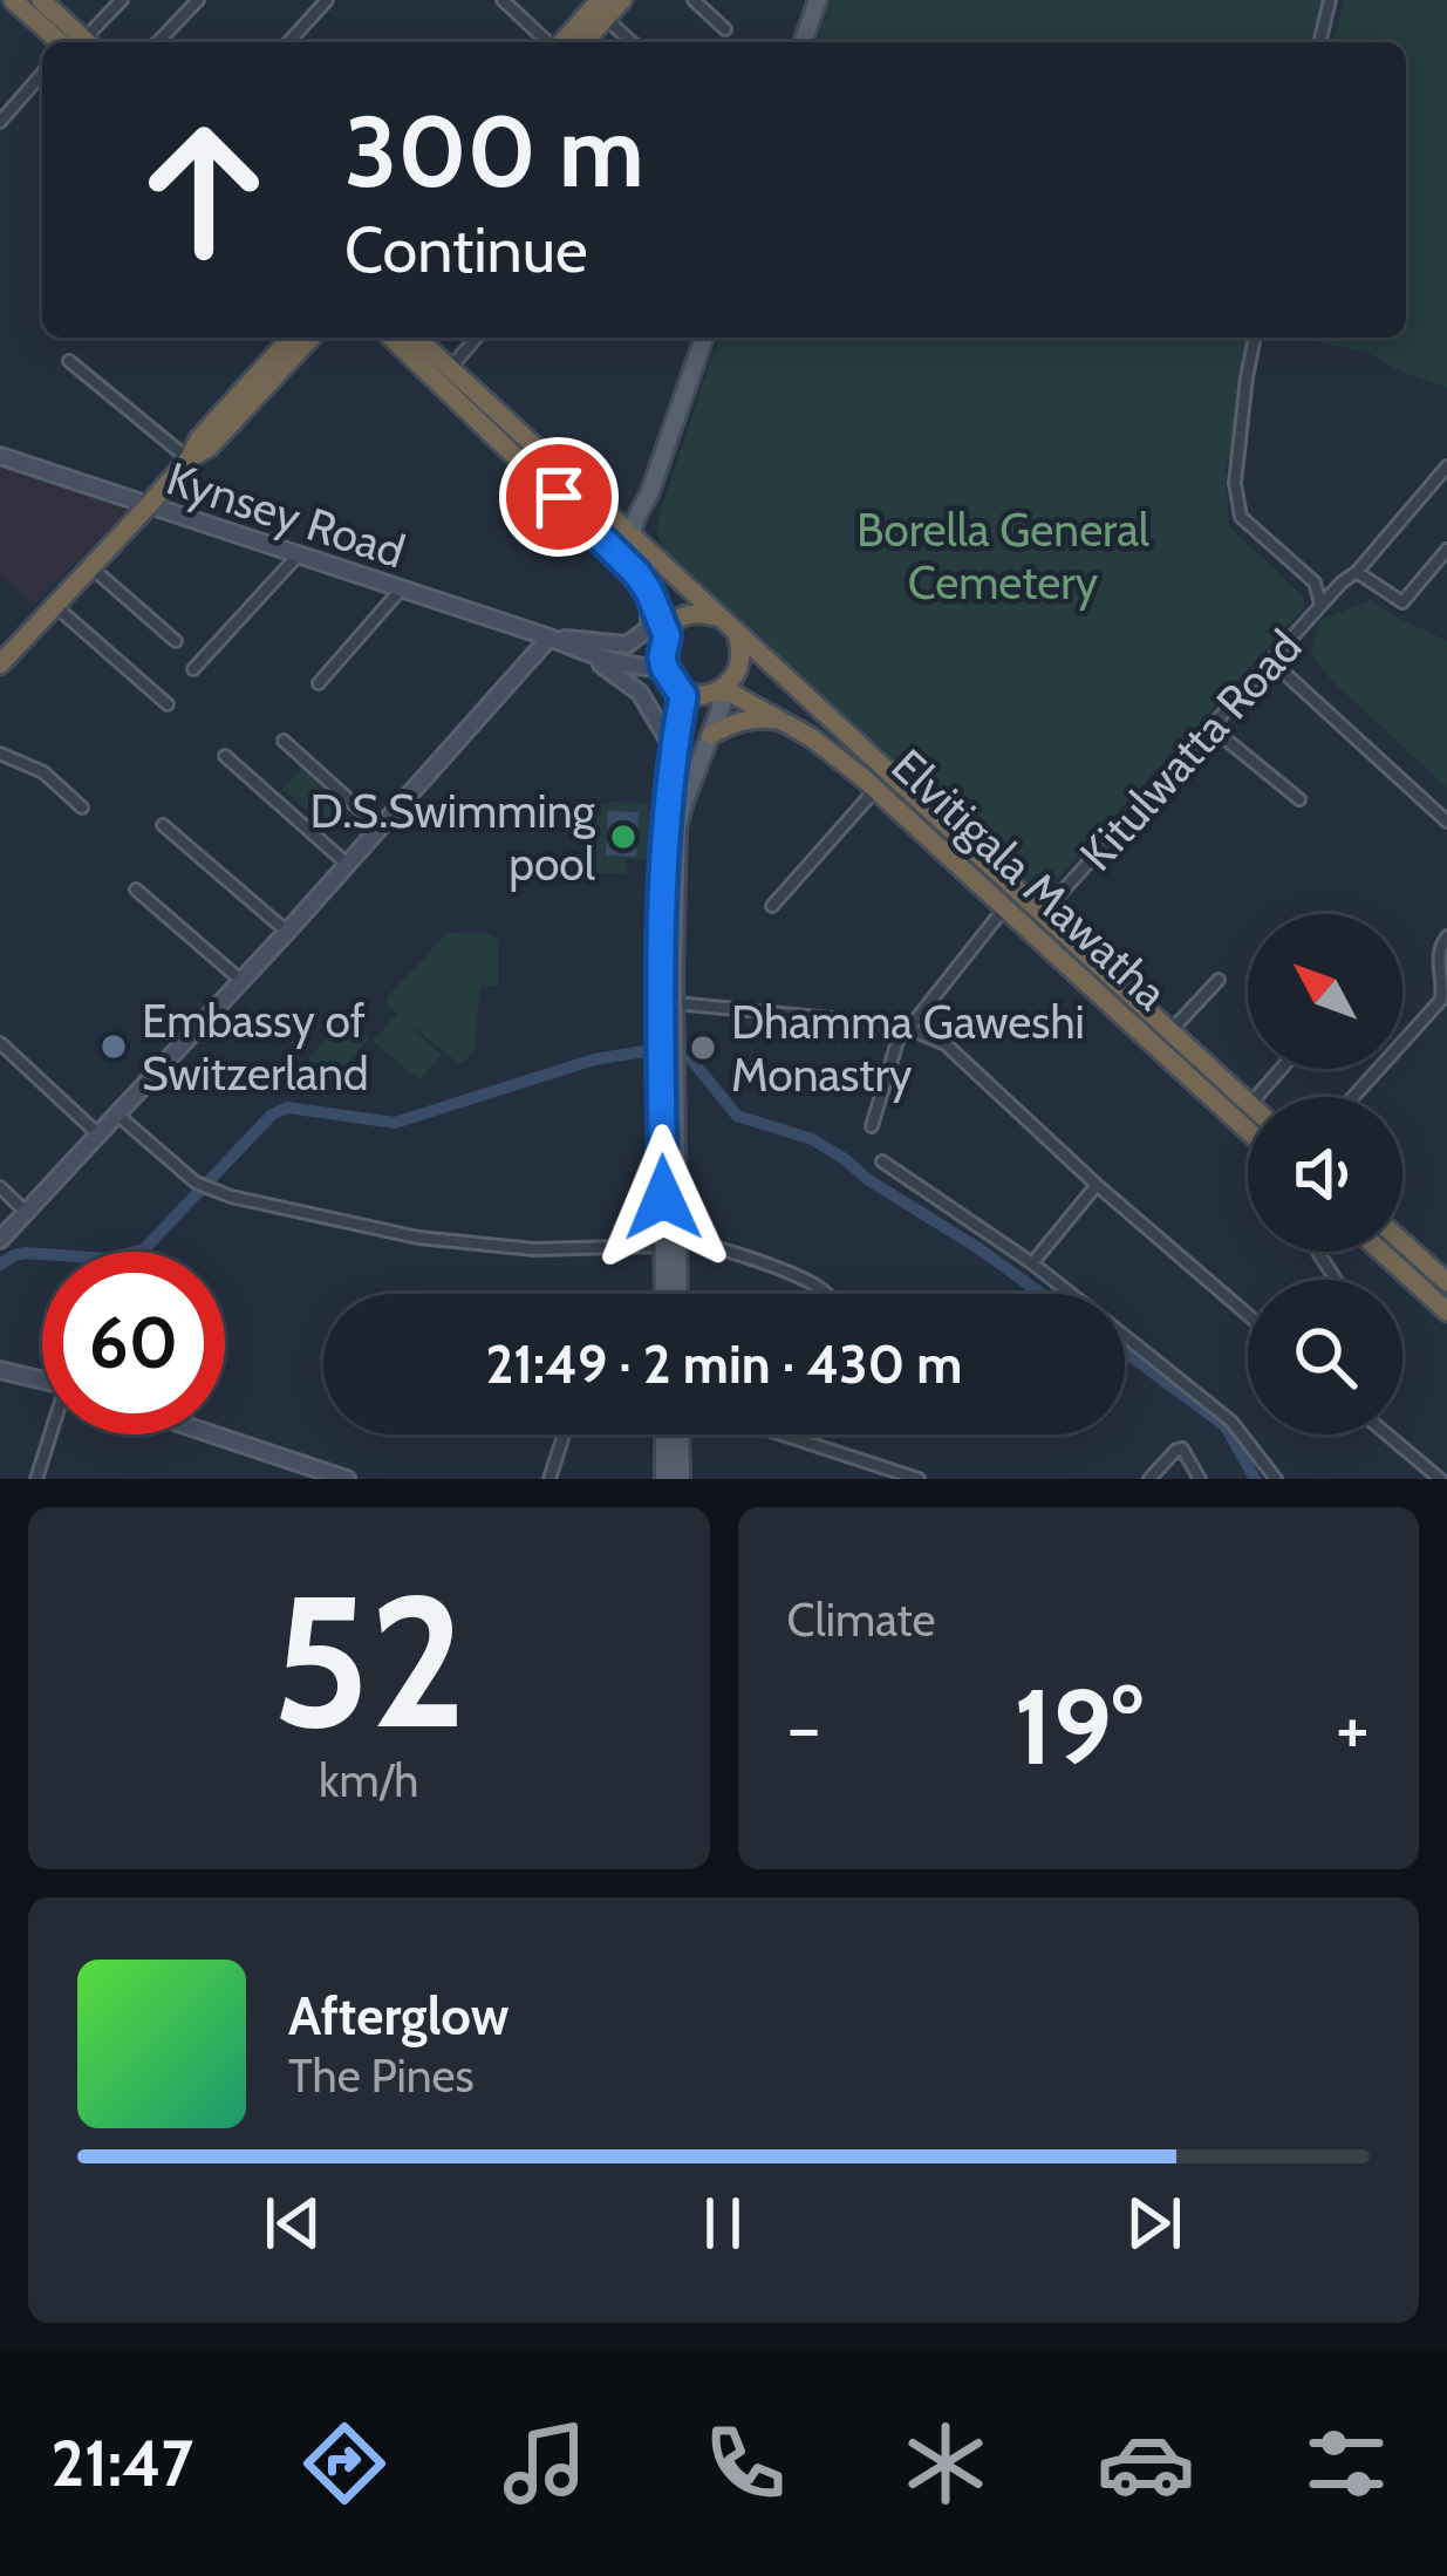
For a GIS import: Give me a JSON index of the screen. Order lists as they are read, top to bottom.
{
  "streets": {
    "highway": ["Elvitigala Mawatha"],
    "street": ["Kynsey Road", "Kitulwatta Road"]
  },
  "crossings": [
    ["Kynsey Road", "Elvitigala Mawatha"],
    ["Kitulwatta Road", "Elvitigala Mawatha"]
  ],
  "parks": ["Borella General Cemetery"],
  "places": ["D.S.Swimming pool", "Embassy of Switzerland", "Dhamma Gaweshi Monastry"],
  "north": "top left",
  "page": {
    "turn": ["300 m", "Continue"],
    "limit": "60",
    "trip": "21:49 · 2 min · 430 m",
    "tile": [
      ["52", "km/h"],
      "Climate"
    ],
    "heat": ["−", "19°", "+"],
    "song": ["Afterglow", "The Pines"],
    "tabs": "21:47"
  }
}
